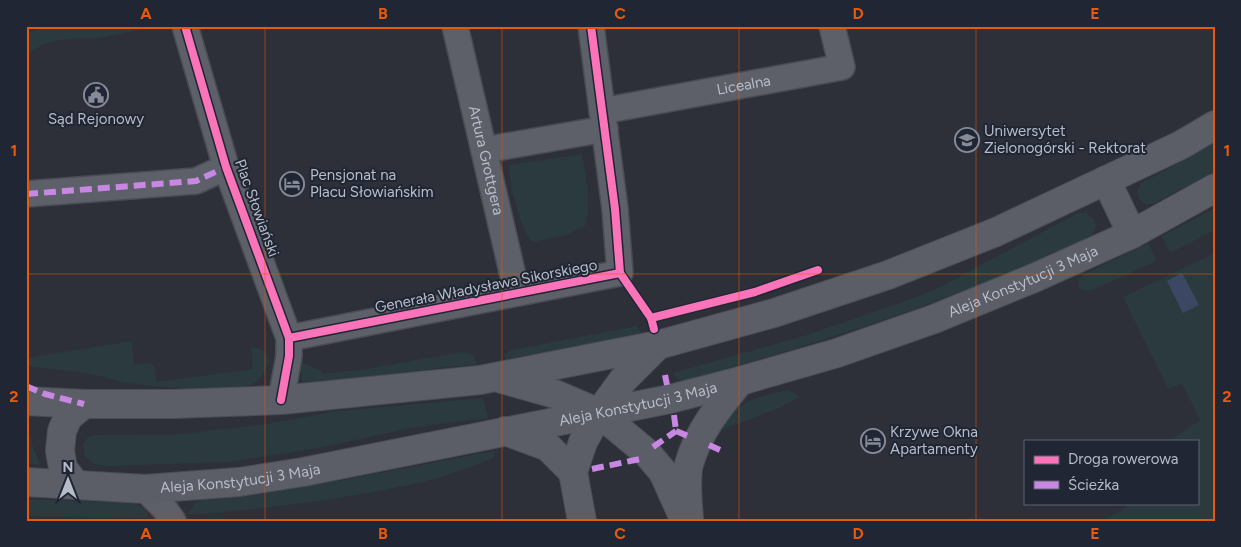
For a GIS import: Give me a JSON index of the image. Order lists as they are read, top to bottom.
{
  "streets": {
    "main road": ["Aleja Konstytucji 3 Maja"],
    "street": [
      "Licealna",
      "Artura Grottgera",
      "Plac Słowiański",
      "Generała Władysława Sikorskiego"
    ]
  },
  "crossings": [
    ["Licealna", "Artura Grottgera"],
    ["Licealna", "Generała Władysława Sikorskiego"],
    ["Artura Grottgera", "Generała Władysława Sikorskiego"],
    ["Plac Słowiański", "Generała Władysława Sikorskiego"]
  ],
  "places": {
    "public building": ["Sąd Rejonowy"],
    "school or university": ["Uniwersytet Zielonogórski - Rektorat"],
    "hotel": ["Pensjonat na Placu Słowiańskim", "Krzywe Okna Apartamenty"]
  },
  "legend": ["Droga rowerowa", "Ścieżka"],
  "north": "top",
  "grid": {
    "columns": [
      "A",
      "B",
      "C",
      "D",
      "E"
    ],
    "rows": ["1", "2"]
  }
}
